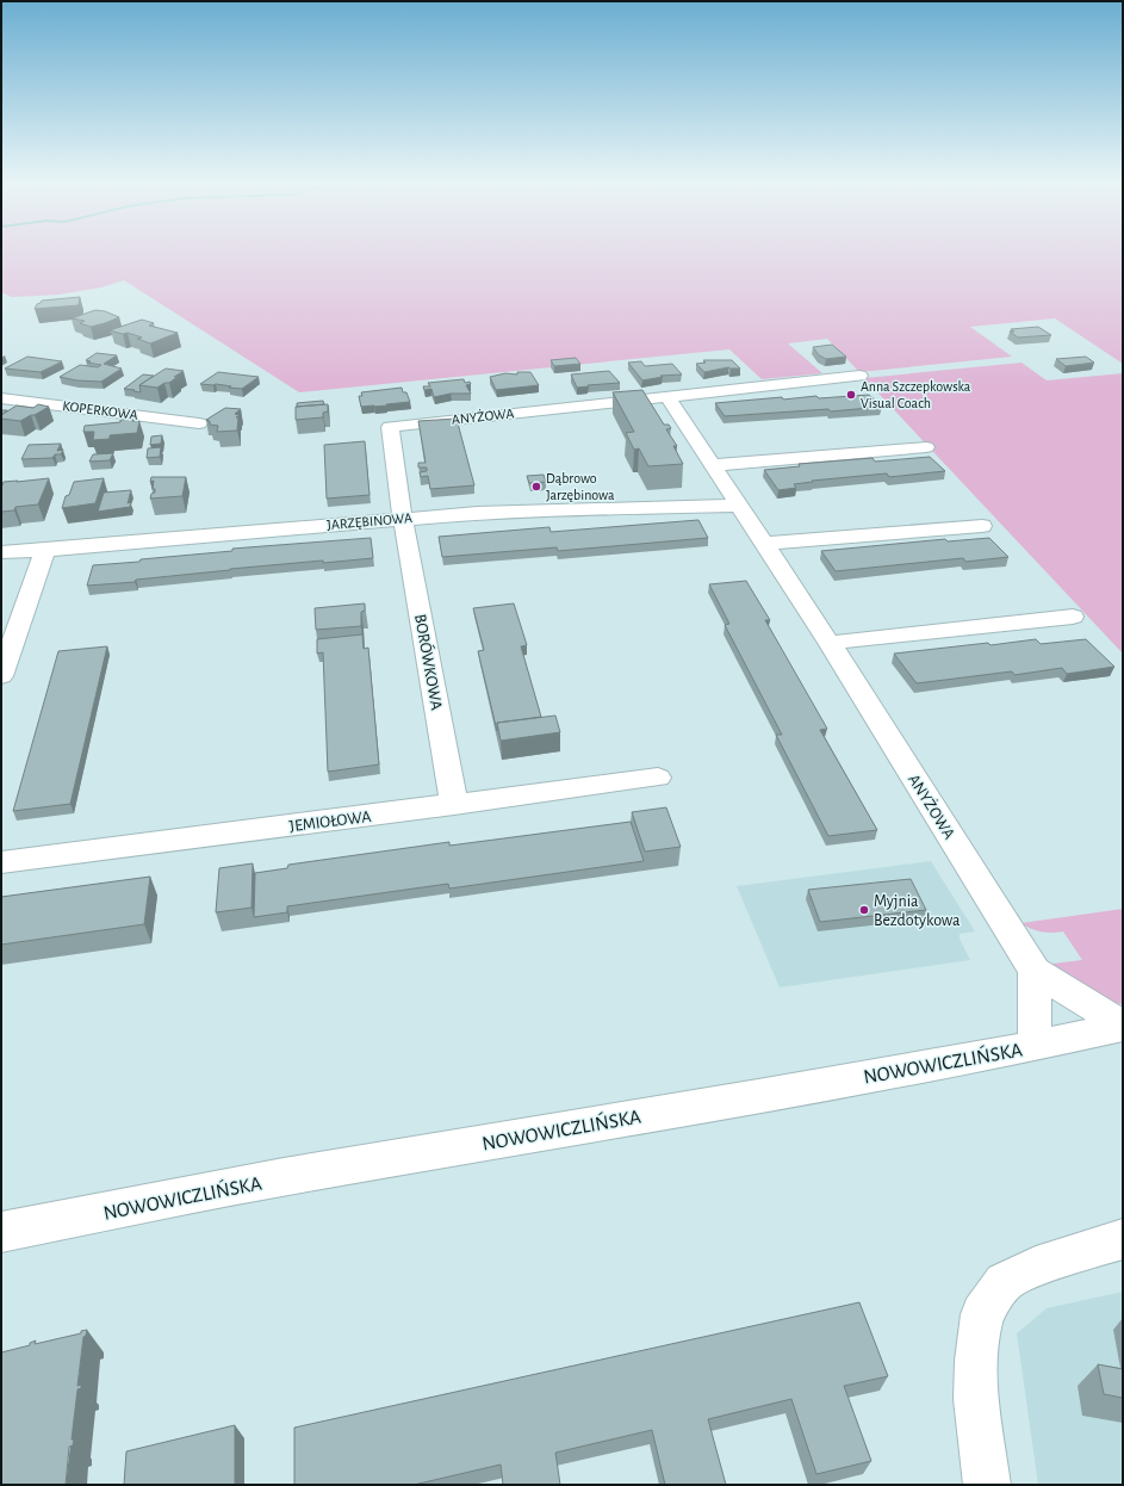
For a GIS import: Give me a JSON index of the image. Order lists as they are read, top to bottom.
{
  "streets": {
    "street": [
      "KOPERKOWA",
      "ANYŻOWA",
      "JARZĘBINOWA",
      "BORÓWKOWA",
      "JEMIOŁOWA",
      "NOWOWICZLIŃSKA"
    ]
  },
  "crossings": [
    ["ANYŻOWA", "JARZĘBINOWA"],
    ["ANYŻOWA", "BORÓWKOWA"],
    ["JARZĘBINOWA", "BORÓWKOWA"],
    ["BORÓWKOWA", "JEMIOŁOWA"]
  ],
  "places": ["Anna Szczepkowska Visual Coach", "Dąbrowo Jarzębinowa", "Myjnia Bezdotykowa"]
}
